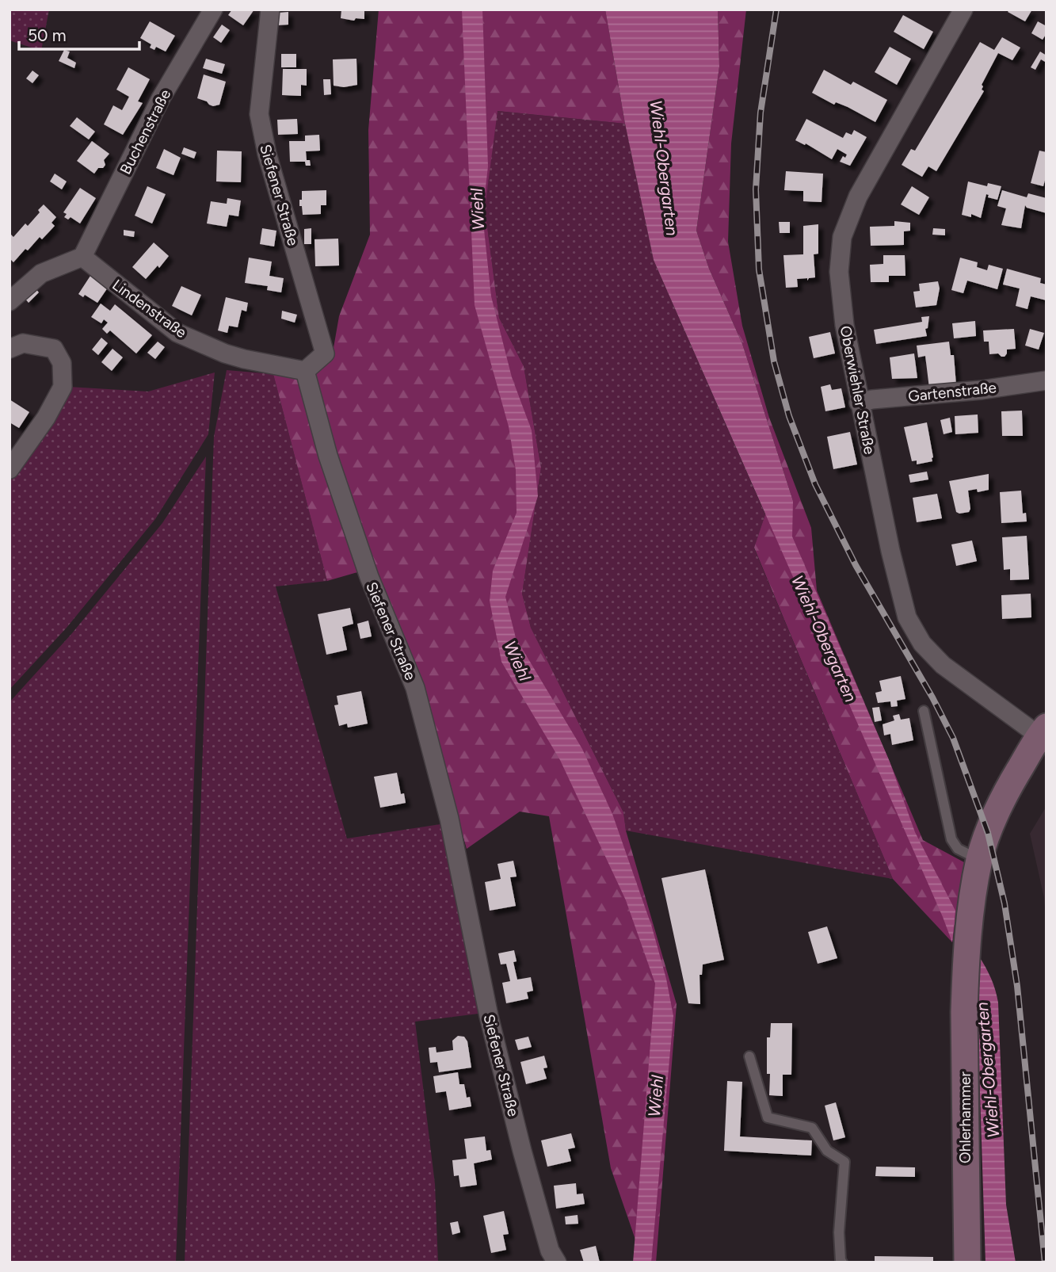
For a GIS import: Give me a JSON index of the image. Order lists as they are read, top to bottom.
{
  "streets": {
    "street": [
      "Buchenstraße",
      "Siefener Straße",
      "Lindenstraße",
      "Oberwiehler Straße",
      "Gartenstraße",
      "Ohlerhammer"
    ]
  },
  "crossings": [
    ["Buchenstraße", "Lindenstraße"],
    ["Siefener Straße", "Lindenstraße"],
    ["Oberwiehler Straße", "Gartenstraße"]
  ],
  "water": ["Wiehl-Obergarten", "Wiehl"],
  "scale_bar": "50 m"
}
